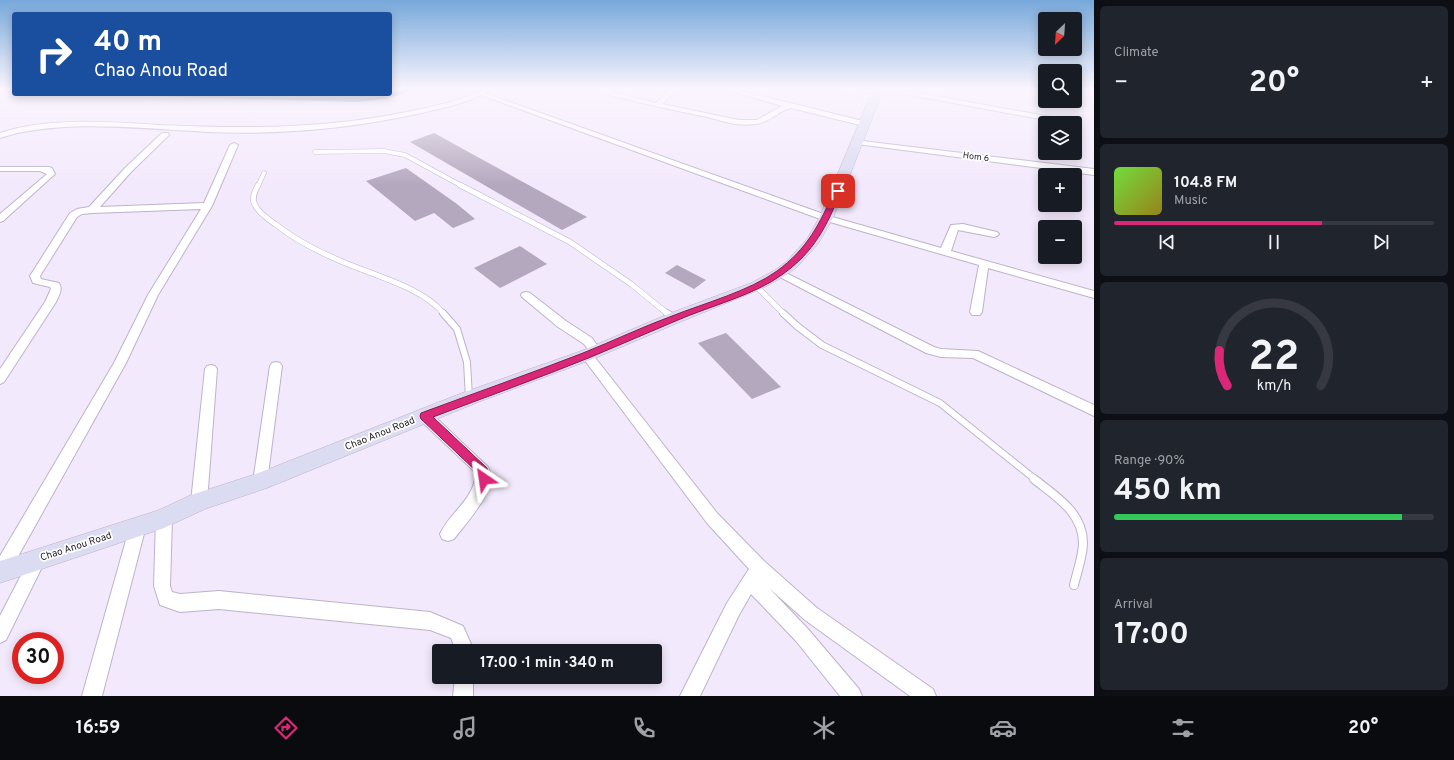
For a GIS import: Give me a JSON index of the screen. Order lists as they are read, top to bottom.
{
  "streets": {
    "street": ["Hom 6", "Chao Anou Road"]
  },
  "crossings": [
    ["Hom 6", "Chao Anou Road"]
  ],
  "north": "bottom left",
  "page": {
    "tile": [
      "Climate",
      ["Range · 90%", "450 km"],
      ["Arrival", "17:00"]
    ],
    "map_buttons": ["+", "−"],
    "turn": ["40 m", "Chao Anou Road"],
    "heat": ["−", "20°", "+"],
    "song": ["104.8 FM", "Music"],
    "limit": "30",
    "trip": "17:00 · 1 min · 340 m",
    "tabs": ["16:59", "20°"],
    "gauge": ["22", "km/h"]
  }
}
